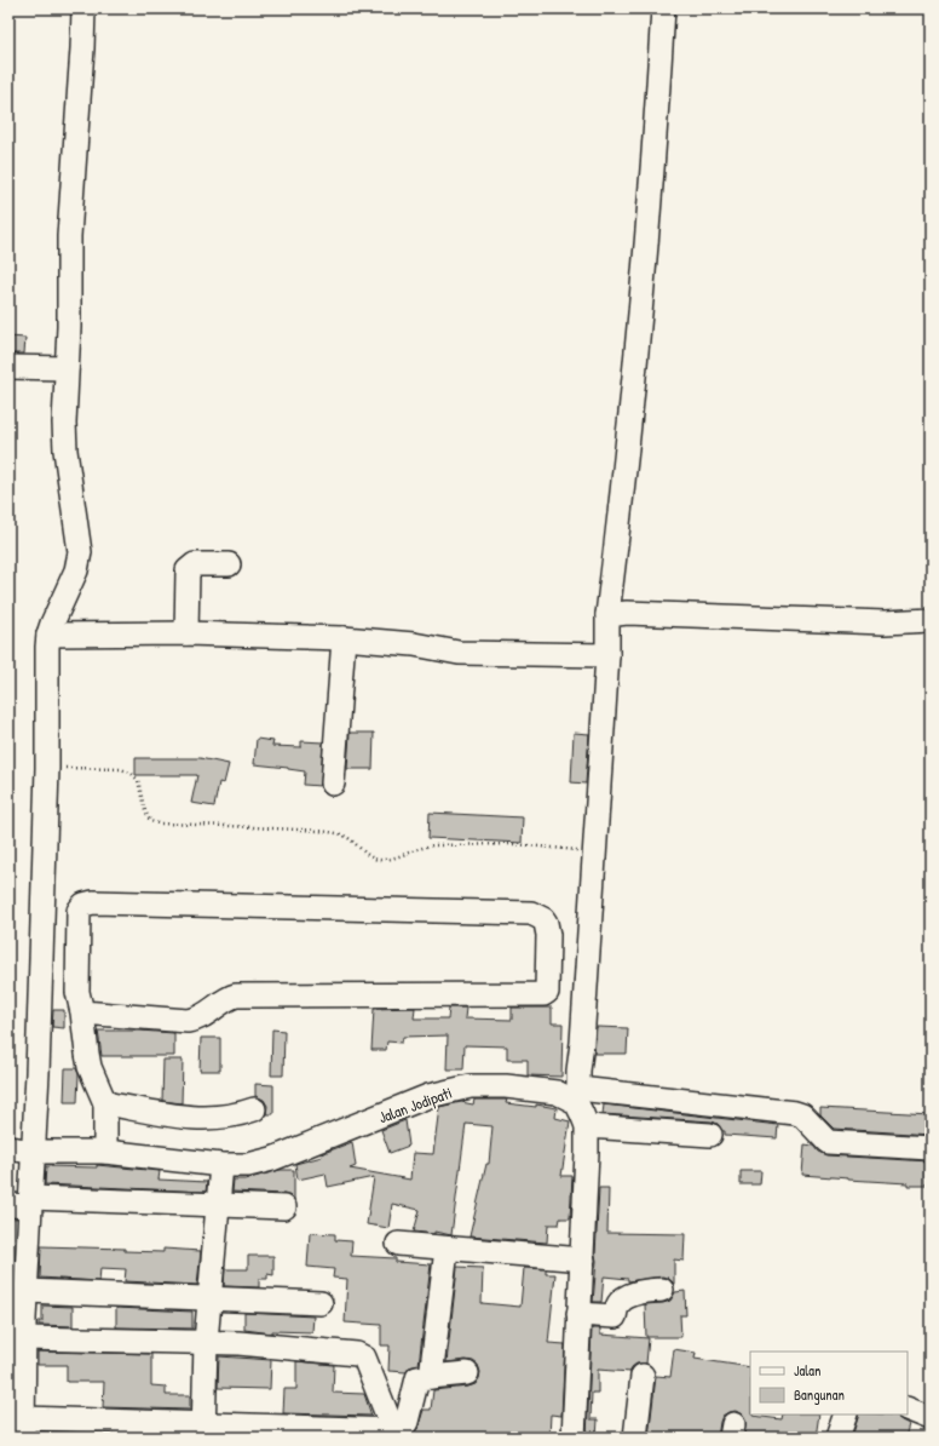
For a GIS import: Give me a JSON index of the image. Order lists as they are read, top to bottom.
{
  "streets": {
    "street": ["Jalan Jodipati"]
  },
  "legend": ["Jalan", "Bangunan"]
}
